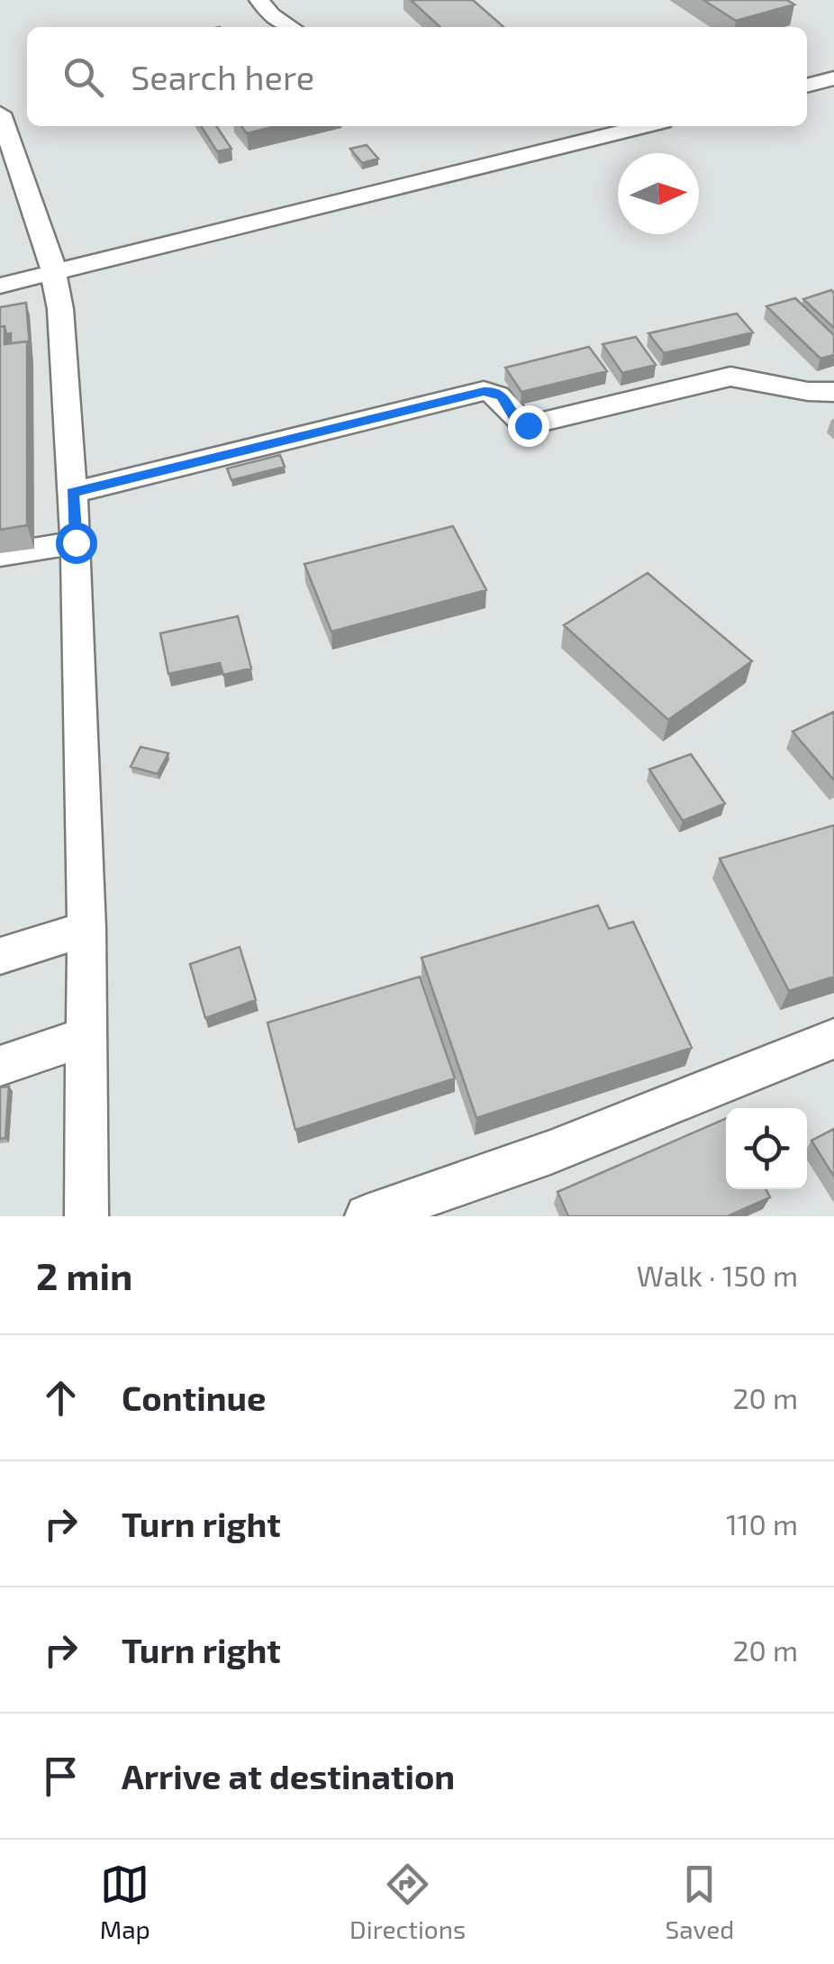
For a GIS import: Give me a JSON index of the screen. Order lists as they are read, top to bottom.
{
  "north": "right",
  "page": {
    "search": "Search here",
    "heading": ["2 min", "Walk · 150 m"],
    "list": [
      ["Continue", "20 m"],
      ["Turn right", "110 m"],
      ["Turn right", "20 m"],
      "Arrive at destination"
    ],
    "nav": ["Map", "Directions", "Saved"]
  }
}
